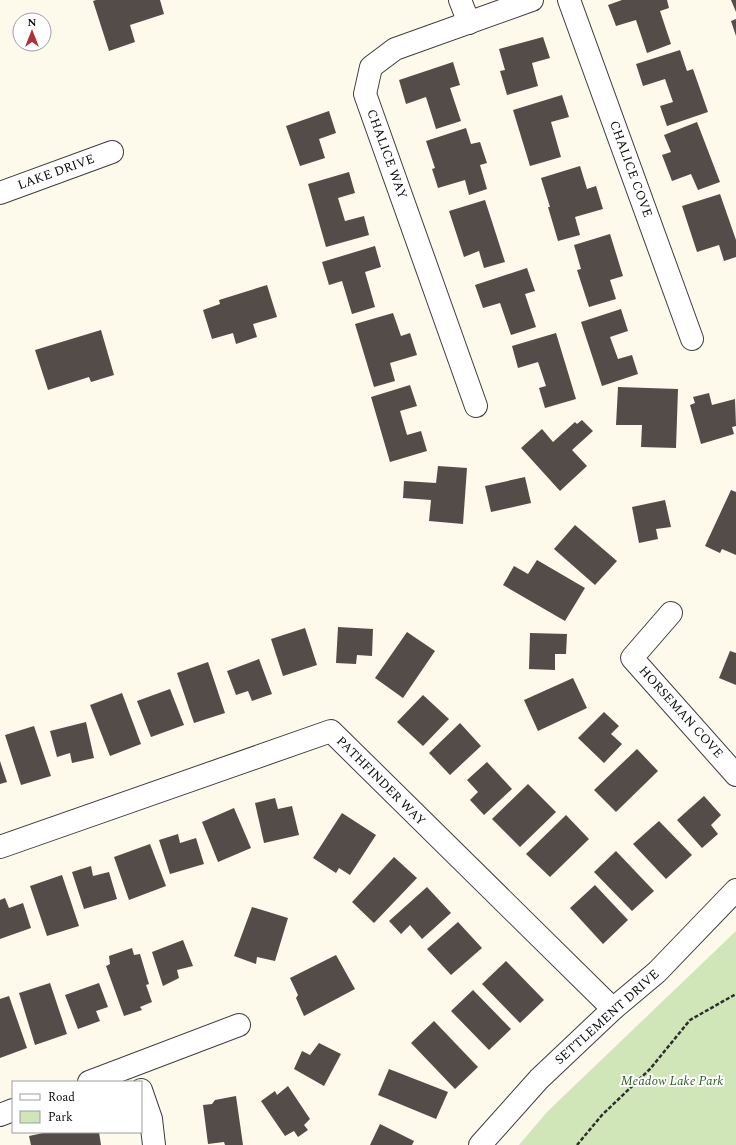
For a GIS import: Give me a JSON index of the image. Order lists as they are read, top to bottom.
{
  "streets": {
    "street": [
      "CHALICE WAY",
      "CHALICE COVE",
      "LAKE DRIVE",
      "HORSEMAN COVE",
      "PATHFINDER WAY",
      "SETTLEMENT DRIVE"
    ]
  },
  "crossings": [
    ["PATHFINDER WAY", "SETTLEMENT DRIVE"]
  ],
  "parks": ["Meadow Lake Park"],
  "legend": ["Road", "Park"],
  "north": "top"
}
